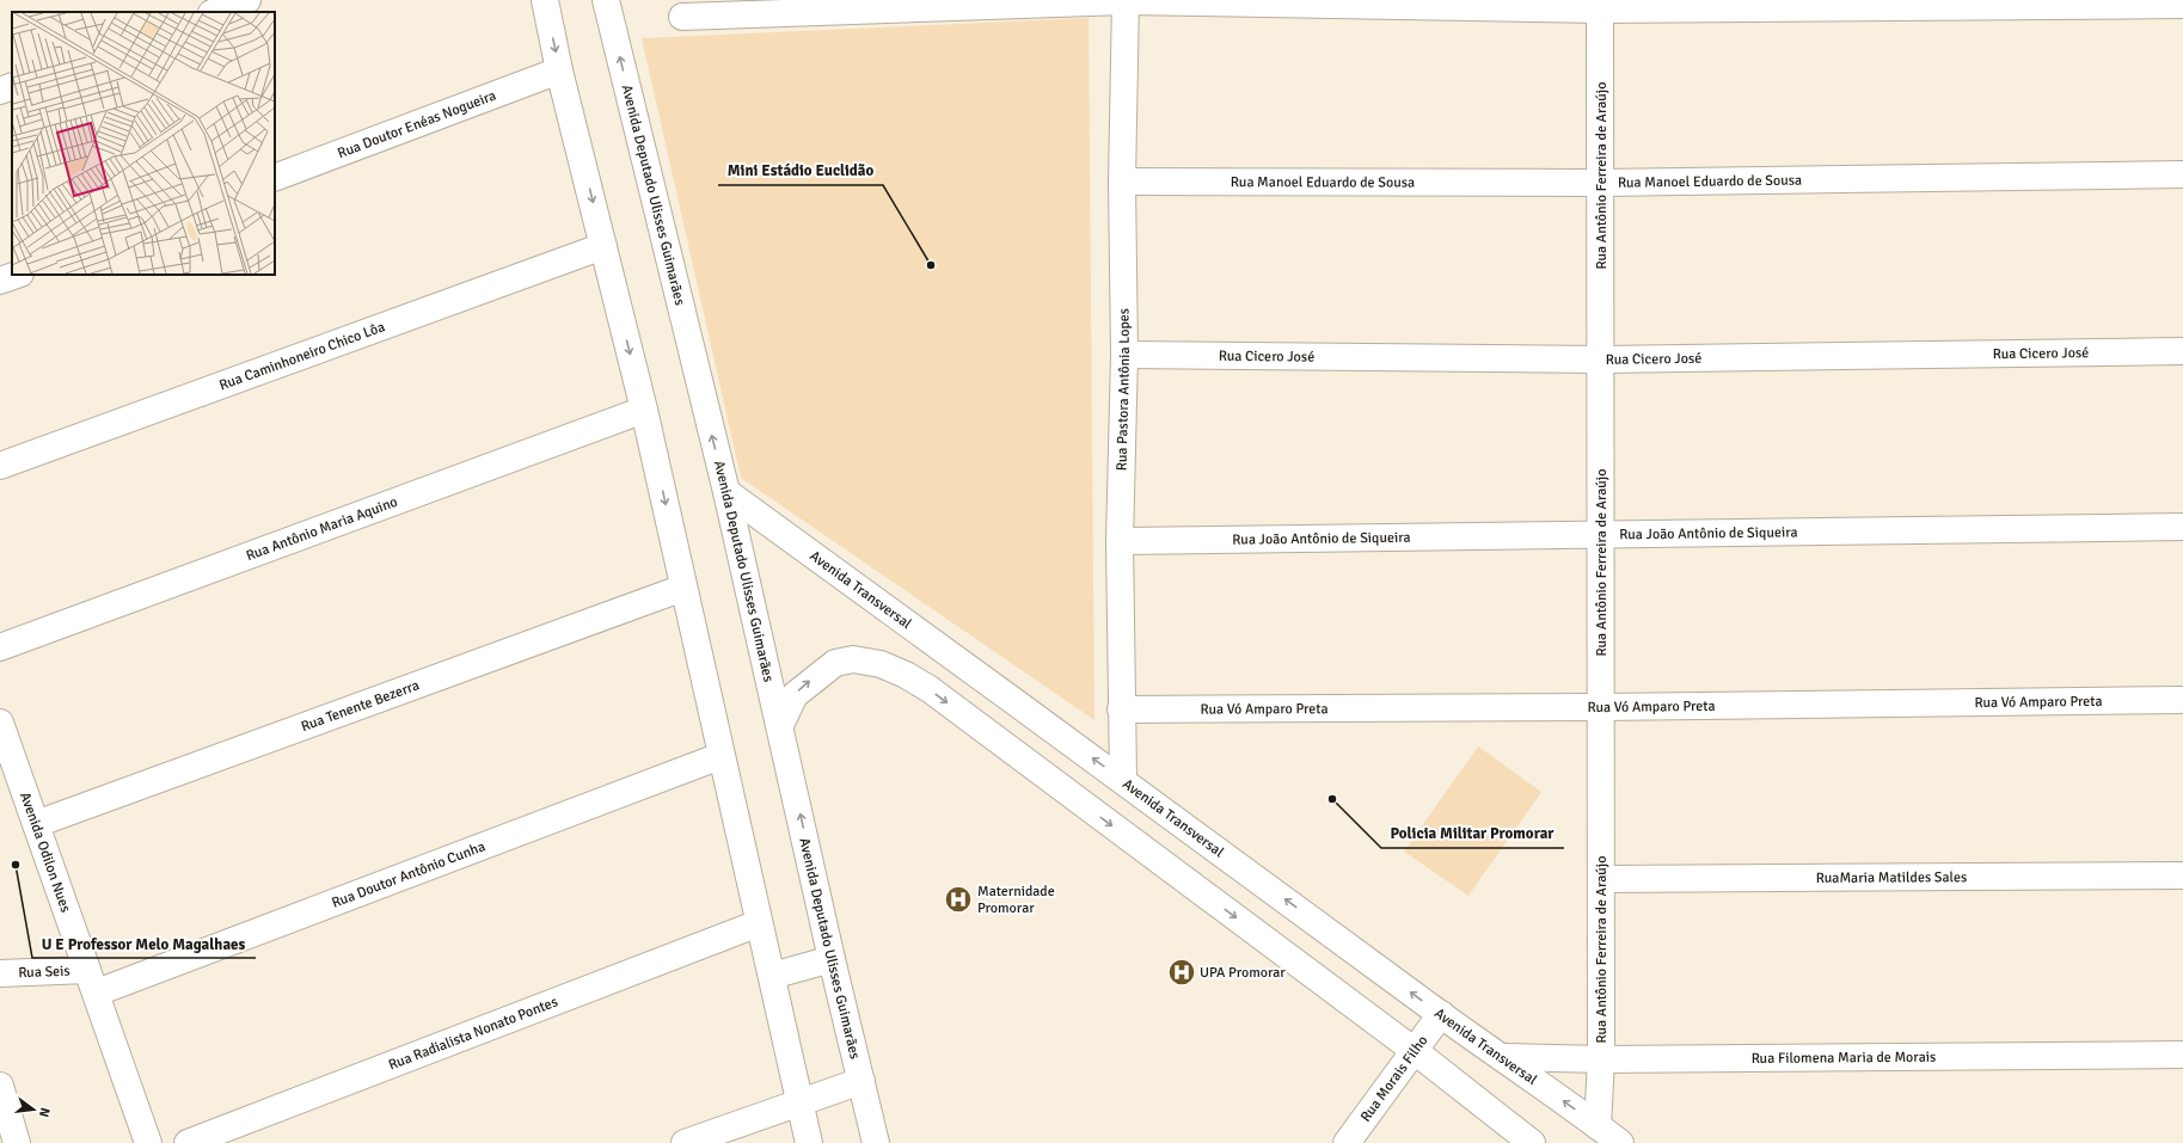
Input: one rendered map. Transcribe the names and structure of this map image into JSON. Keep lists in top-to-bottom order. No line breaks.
{"streets":{"street":["Rua Doutor Enéas Nogueira","Rua Antônio Ferreira de Araújo","Rua Manoel Eduardo de Sousa","Avenida Deputado Ulisses Guimarães","Rua Cicero José","Rua Caminhoneiro Chico Lôa","Rua Pastora Antônia Lopes","Rua Antônio Maria Aquino","Rua João Antônio de Siqueira","Avenida Transversal","Rua Vó Amparo Preta","Rua Tenente Bezerra","Avenida Odilon Nues","Rua Doutor Antônio Cunha","RuaMaria Matildes Sales","Rua Seis","Rua Radialista Nonato Pontes","Rua Filomena Maria de Morais","Rua Morais Filho"]},"crossings":[["Rua Antônio Ferreira de Araújo","Rua Manoel Eduardo de Sousa"],["Rua Antônio Ferreira de Araújo","Rua Cicero José"],["Rua Antônio Ferreira de Araújo","Rua João Antônio de Siqueira"],["Rua Antônio Ferreira de Araújo","Avenida Transversal"],["Rua Antônio Ferreira de Araújo","Rua Vó Amparo Preta"],["Rua Antônio Ferreira de Araújo","RuaMaria Matildes Sales"],["Rua Antônio Ferreira de Araújo","Rua Filomena Maria de Morais"],["Rua Manoel Eduardo de Sousa","Rua Pastora Antônia Lopes"],["Avenida Deputado Ulisses Guimarães","Avenida Transversal"],["Rua Cicero José","Rua Pastora Antônia Lopes"],["Rua Pastora Antônia Lopes","Rua João Antônio de Siqueira"],["Rua Pastora Antônia Lopes","Avenida Transversal"],["Rua Pastora Antônia Lopes","Rua Vó Amparo Preta"],["Avenida Transversal","Rua Filomena Maria de Morais"],["Avenida Transversal","Rua Morais Filho"],["Rua Tenente Bezerra","Avenida Odilon Nues"],["Avenida Odilon Nues","Rua Doutor Antônio Cunha"],["Avenida Odilon Nues","Rua Seis"],["Rua Doutor Antônio Cunha","Rua Seis"]],"one_way":["Avenida Transversal"],"places":{"other":["Mini Estádio Euclidão","Policia Militar Promorar","U E Professor Melo Magalhaes"],"hospital":["Maternidade Promorar","UPA Promorar"]},"north":"right"}
